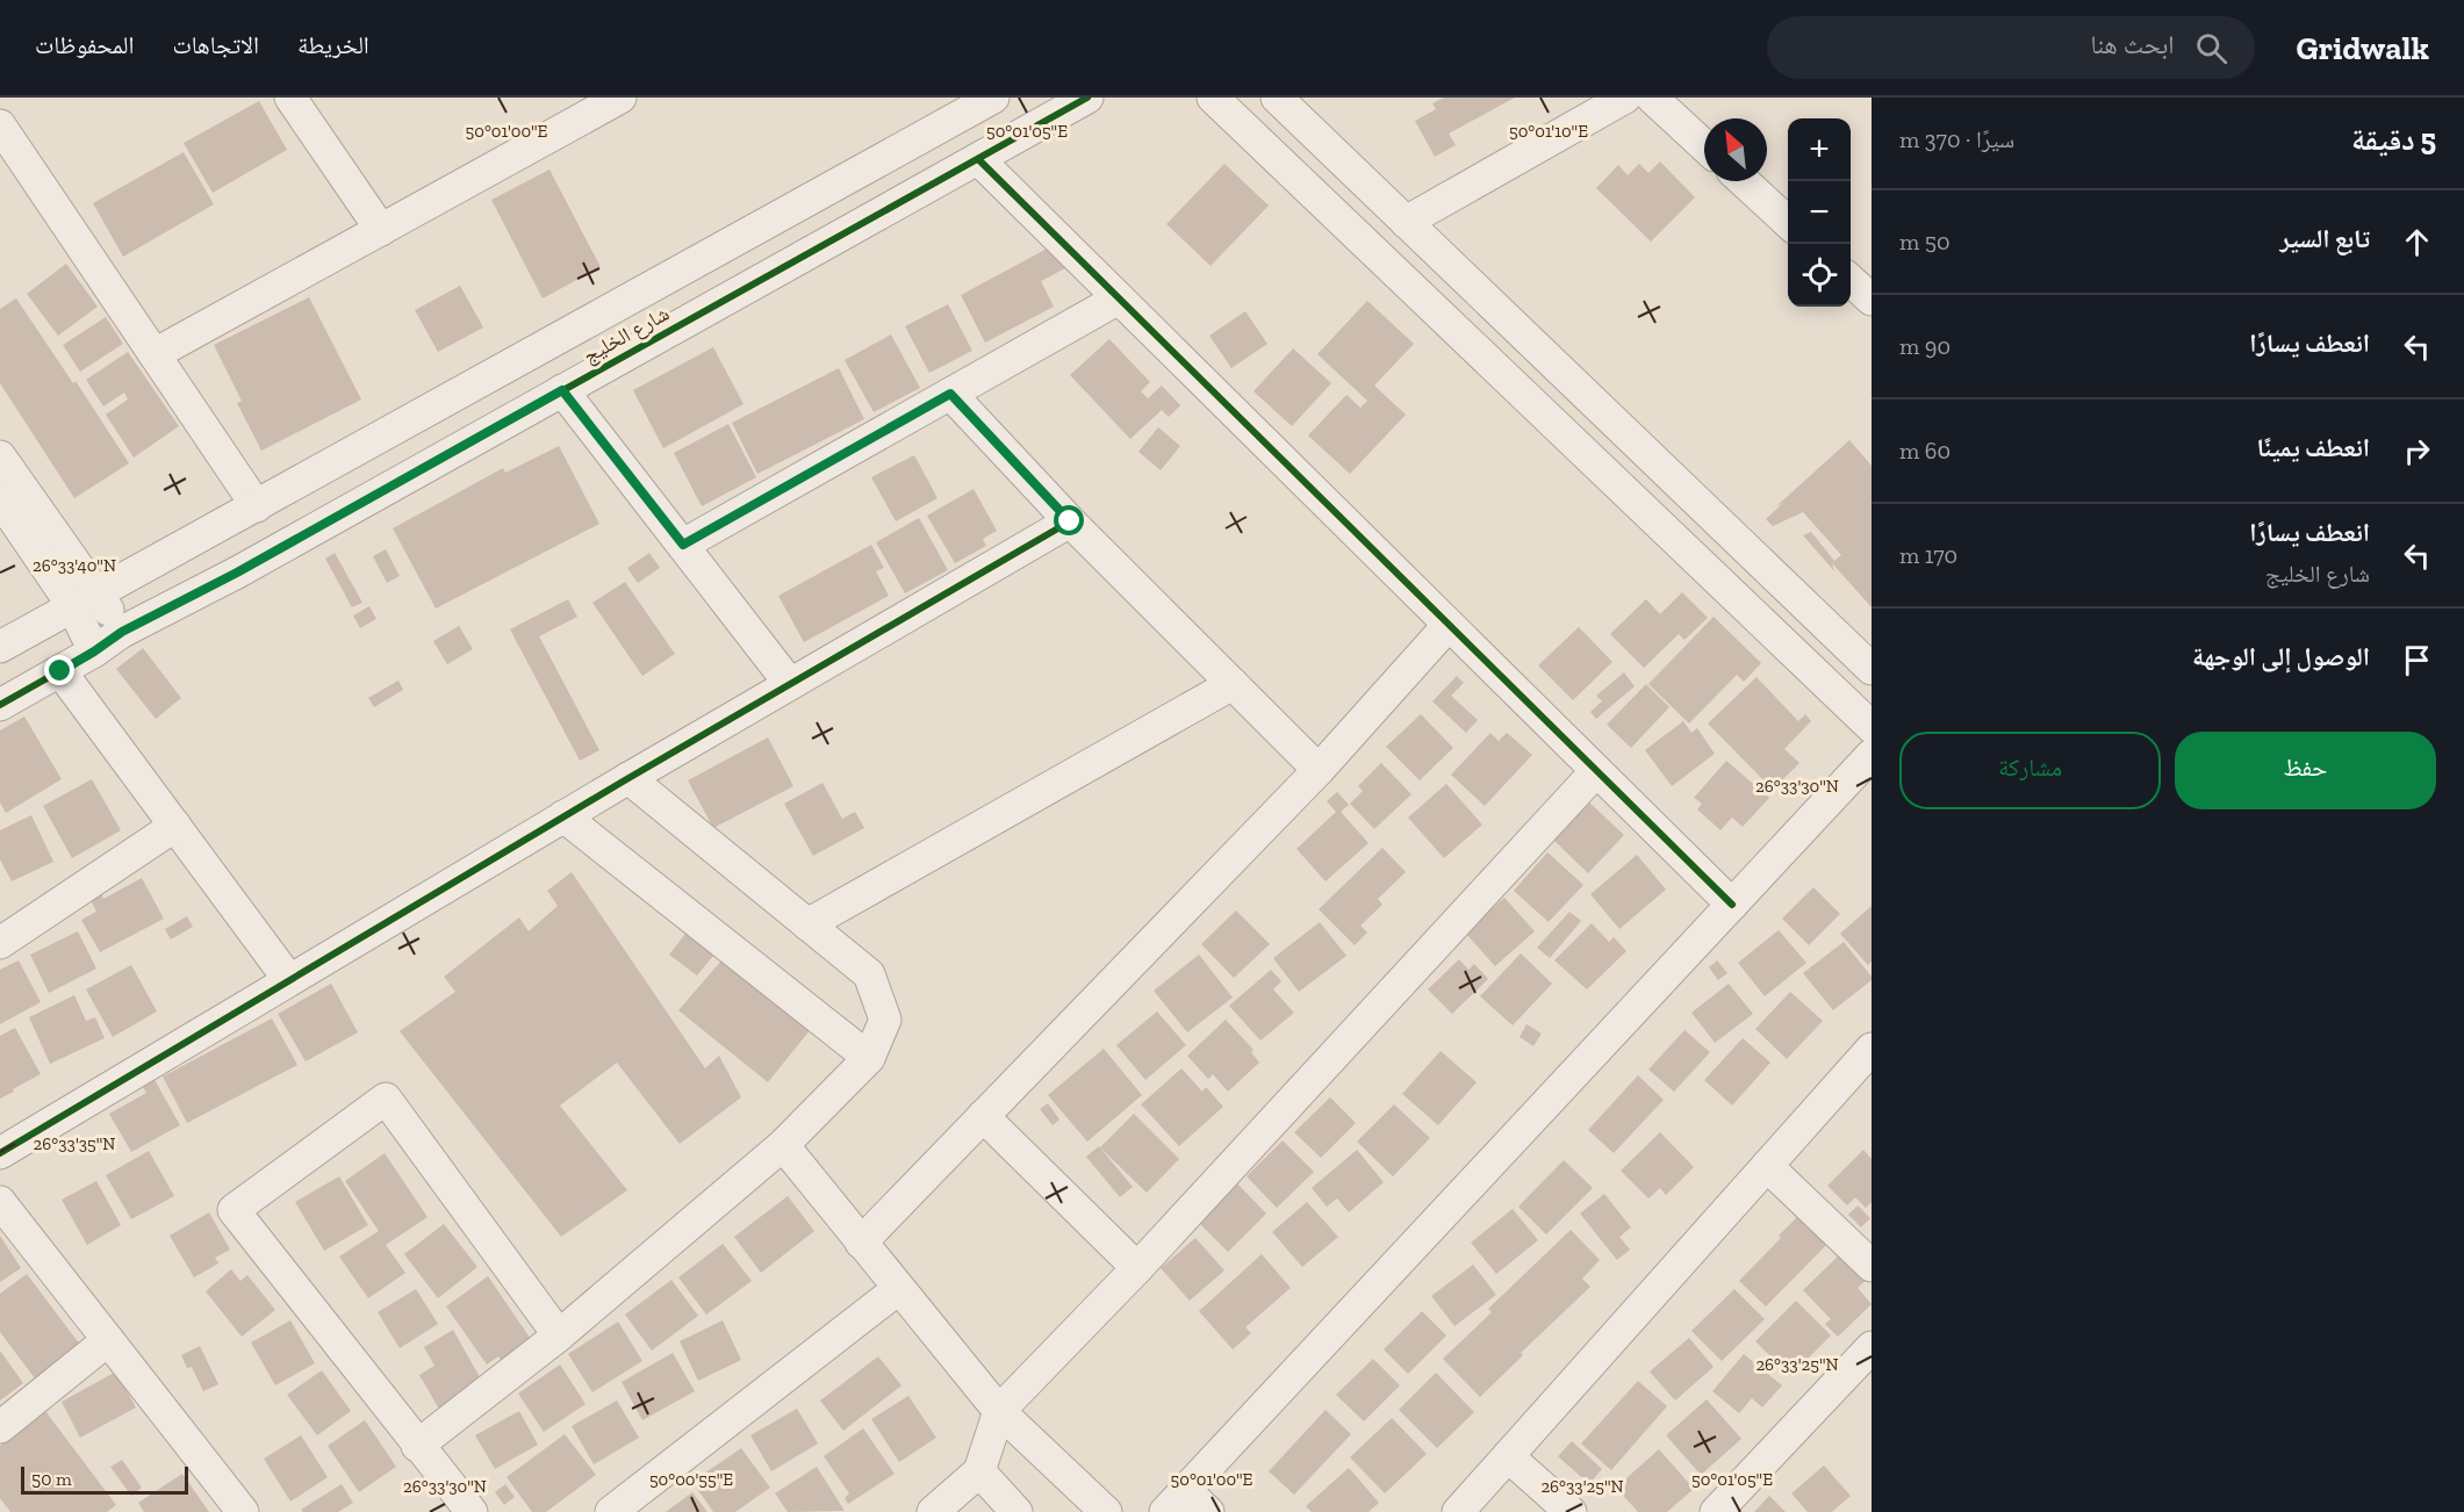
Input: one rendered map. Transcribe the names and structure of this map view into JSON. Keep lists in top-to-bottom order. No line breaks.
{"streets":{"street":["شارع الخليج"]},"scale_bar":"50 m","north":"top left","page":{"header":"Gridwalk","search":"ابحث هنا","nav":["الخريطة","الاتجاهات","المحفوظات"],"heading":["5 دقيقة","سيرًا · 370 m"],"map_buttons":["+","−"],"list":[["تابع السير","50 m"],["انعطف يسارًا","90 m"],["انعطف يمينًا","60 m"],["انعطف يسارًا","شارع الخليج","170 m"],"الوصول إلى الوجهة"],"buttons":["حفظ","مشاركة"],"scale":"50 m"},"coordinates":["50°01'00\"E","50°01'05\"E","50°01'10\"E","26°33'40\"N","26°33'30\"N","26°33'35\"N","26°33'25\"N","50°00'55\"E"]}
